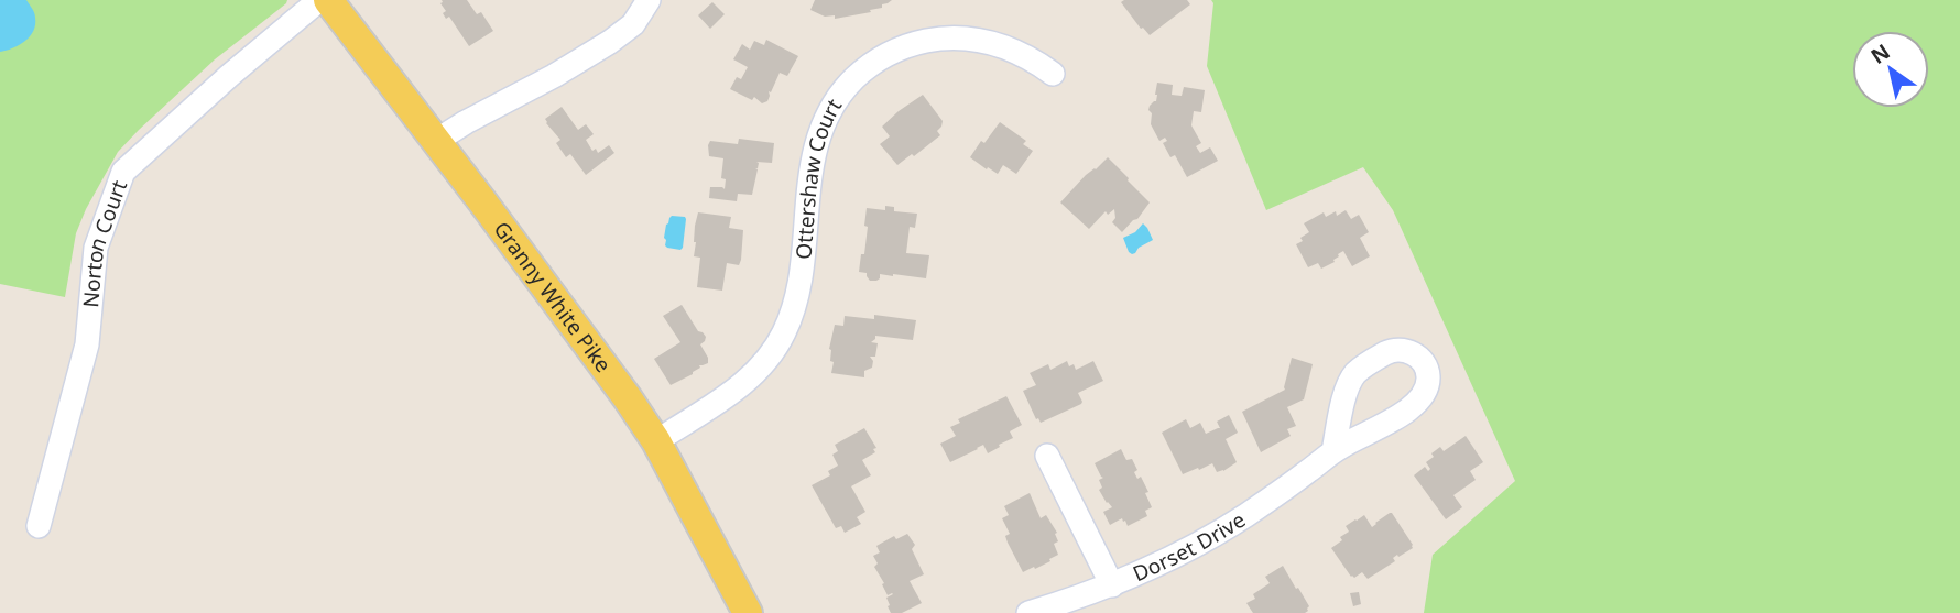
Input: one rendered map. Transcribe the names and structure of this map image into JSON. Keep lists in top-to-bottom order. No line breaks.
{"streets":{"main road":["Granny White Pike"],"street":["Ottershaw Court","Norton Court","Dorset Drive"]},"crossings":[["Ottershaw Court","Granny White Pike"]],"north":"top left"}
